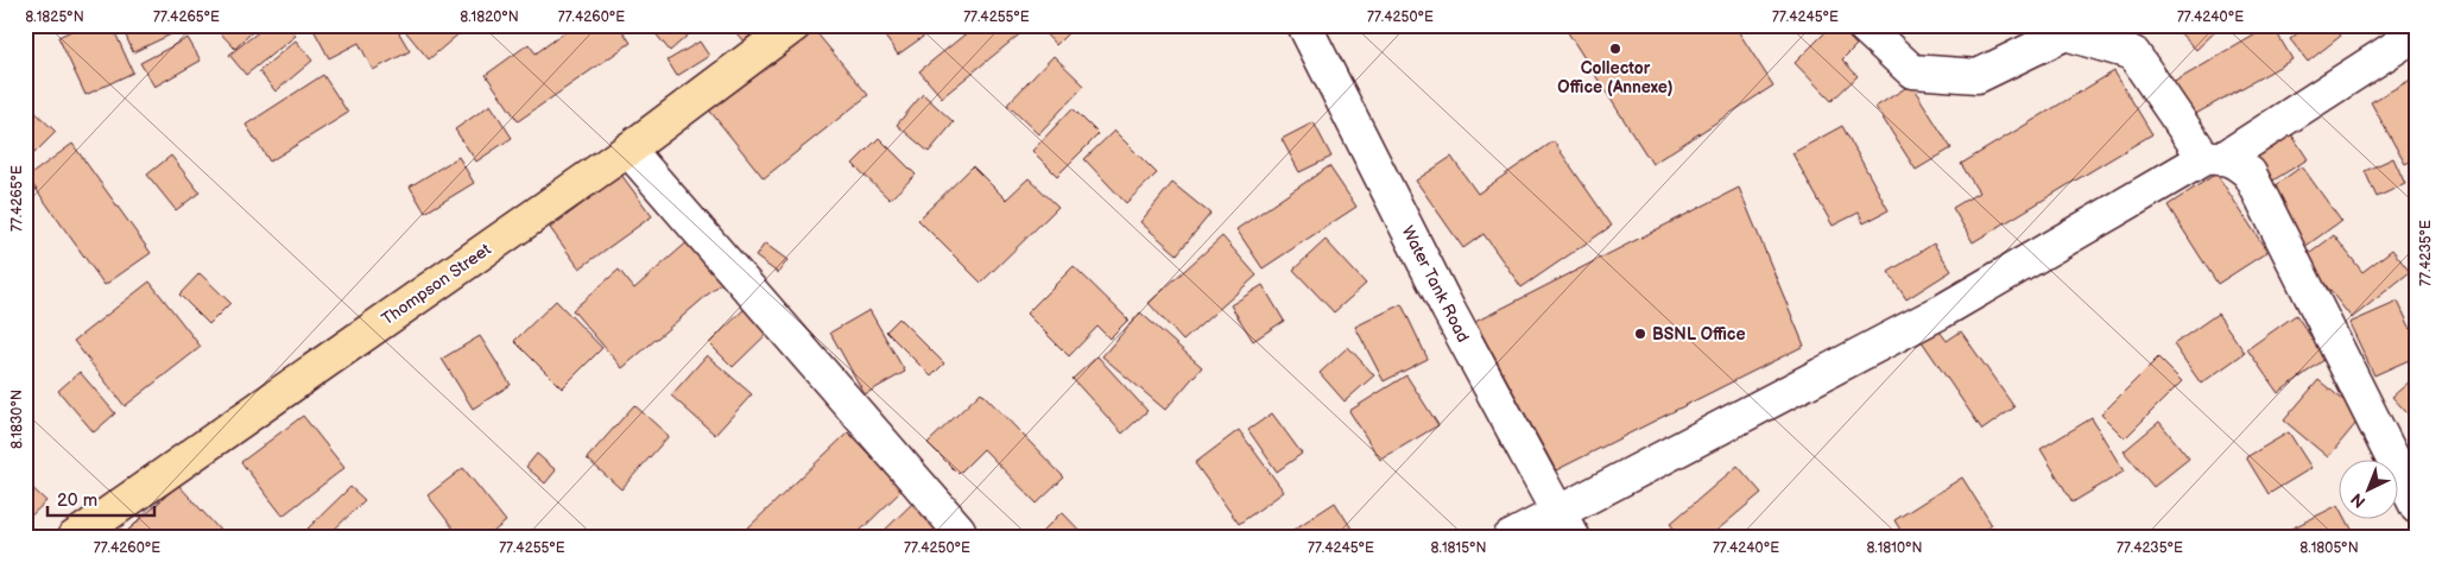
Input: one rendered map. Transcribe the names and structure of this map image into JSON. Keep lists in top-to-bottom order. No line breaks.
{"streets":{"main road":["Thompson Street"],"street":["Water Tank Road"]},"places":["Collector Office (Annexe)","BSNL Office"],"scale_bar":"20 m","north":"bottom left","coordinates":["8.1825°N","77.4265°E","8.1820°N","77.4260°E","77.4255°E","77.4250°E","77.4245°E","77.4240°E","77.4235°E","8.1830°N","8.1815°N","8.1810°N","8.1805°N"]}
